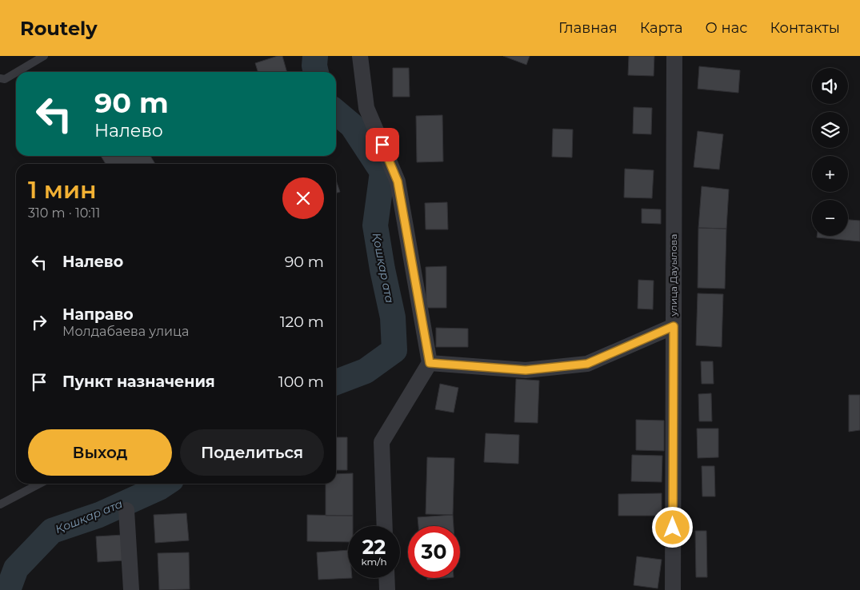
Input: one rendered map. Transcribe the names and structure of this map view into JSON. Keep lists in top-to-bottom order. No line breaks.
{"streets":{"street":["улица Дауылова"]},"water":["Қошқар ата"],"page":{"header":"Routely","nav":["Главная","Карта","О нас","Контакты"],"map_buttons":["+","−"],"turn":["90 m","Налево"],"heading":["1 мин","310 m · 10:11"],"list":[{"name":"Налево","value":"90 m"},{"name":"Направо","note":"Молдабаева улица","value":"120 m"},{"name":"Пункт назначения","value":"100 m"}],"buttons":["Выход","Поделиться"],"speed":"22 km/h","limit":"30"}}
